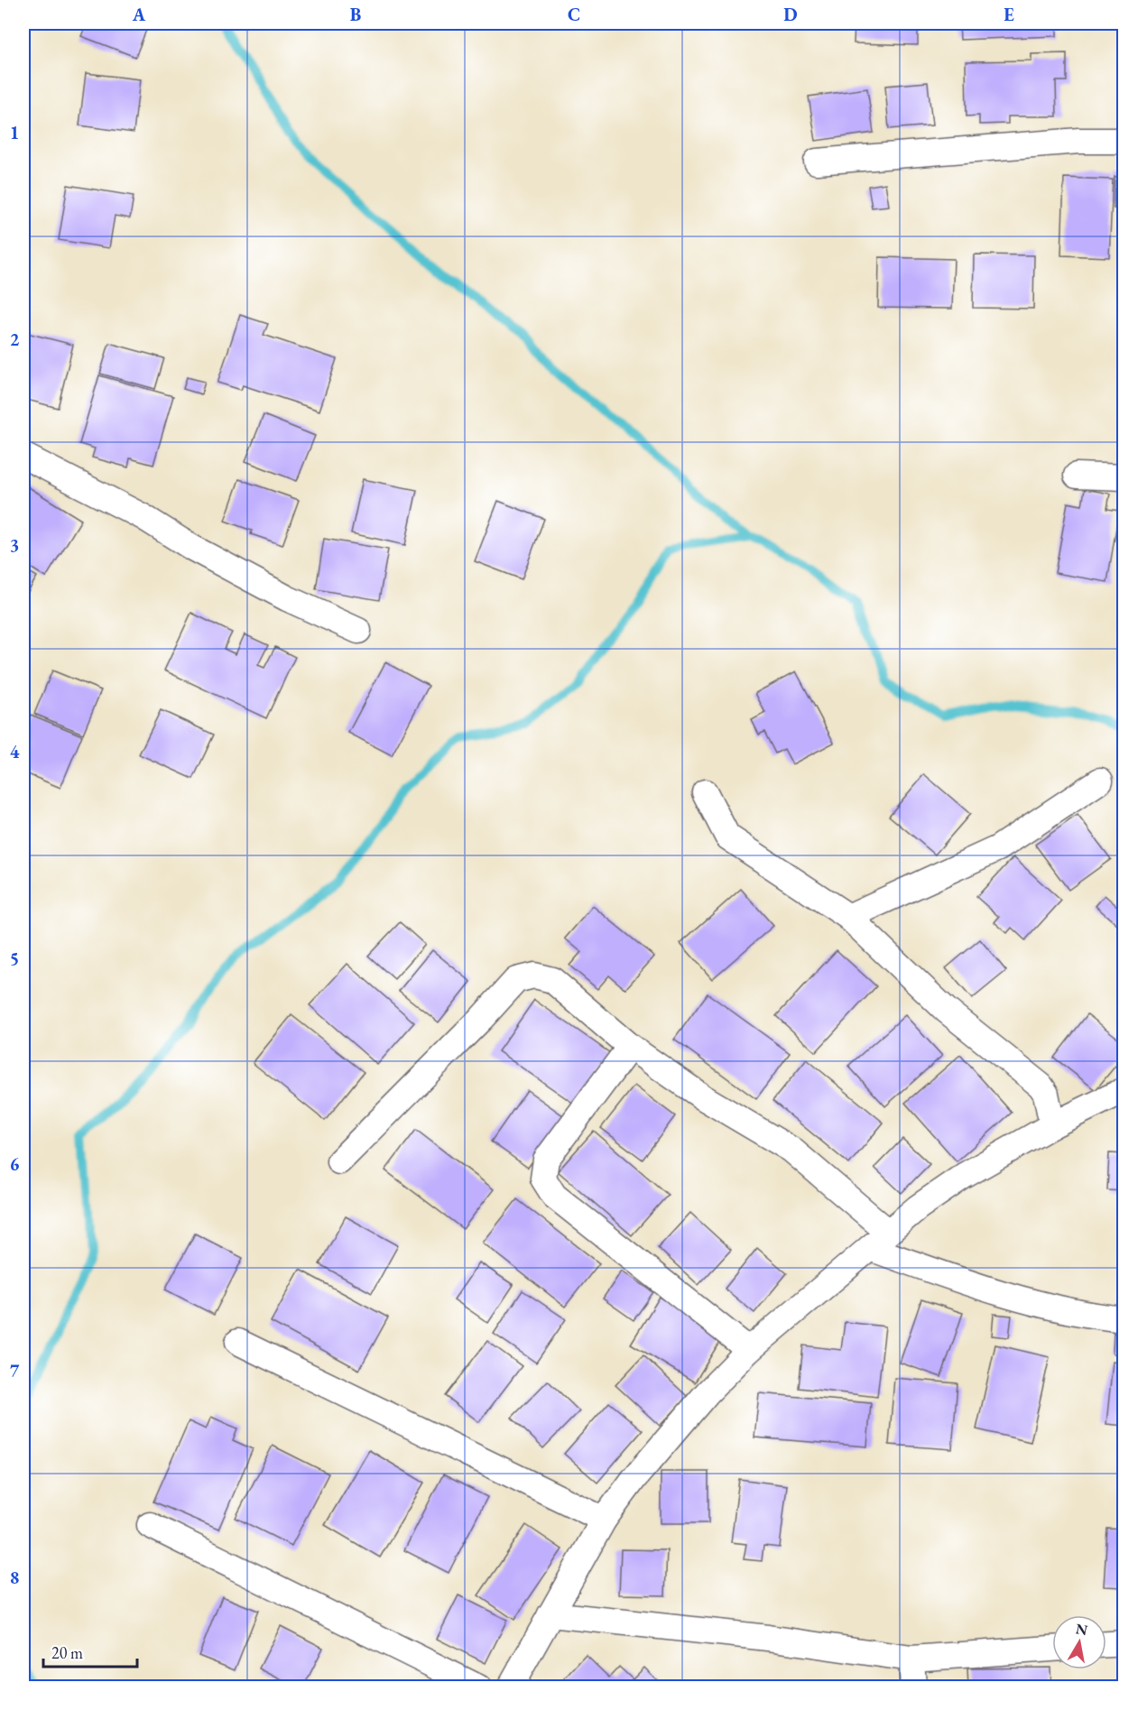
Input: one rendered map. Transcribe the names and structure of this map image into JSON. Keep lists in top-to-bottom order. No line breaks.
{"scale_bar":"20 m","north":"top","grid":{"columns":["A","B","C","D","E"],"rows":["1","2","3","4","5","6","7","8"]}}
